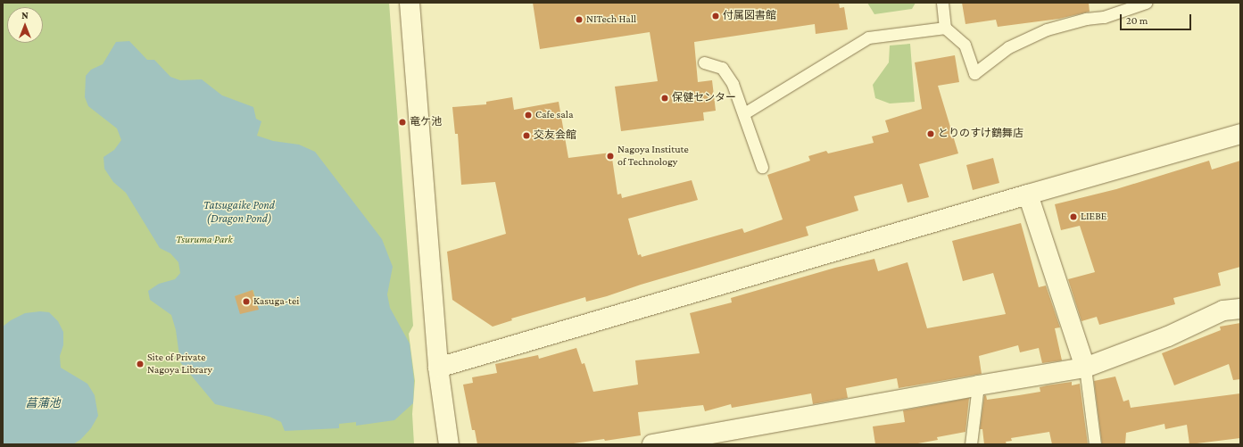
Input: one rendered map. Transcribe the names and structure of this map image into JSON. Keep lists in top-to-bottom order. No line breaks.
{"water":["Tatsugaike Pond (Dragon Pond)","菖蒲池"],"parks":["Tsuruma Park"],"places":["付属図書館","NITech Hall","保健センター","Cafe sala","竜ケ池","とりのすけ鶴舞店","交友会館","Nagoya Institute of Technology","LIEBE","Kasuga-tei","Site of Private Nagoya Library"],"scale_bar":"20 m","north":"top"}
